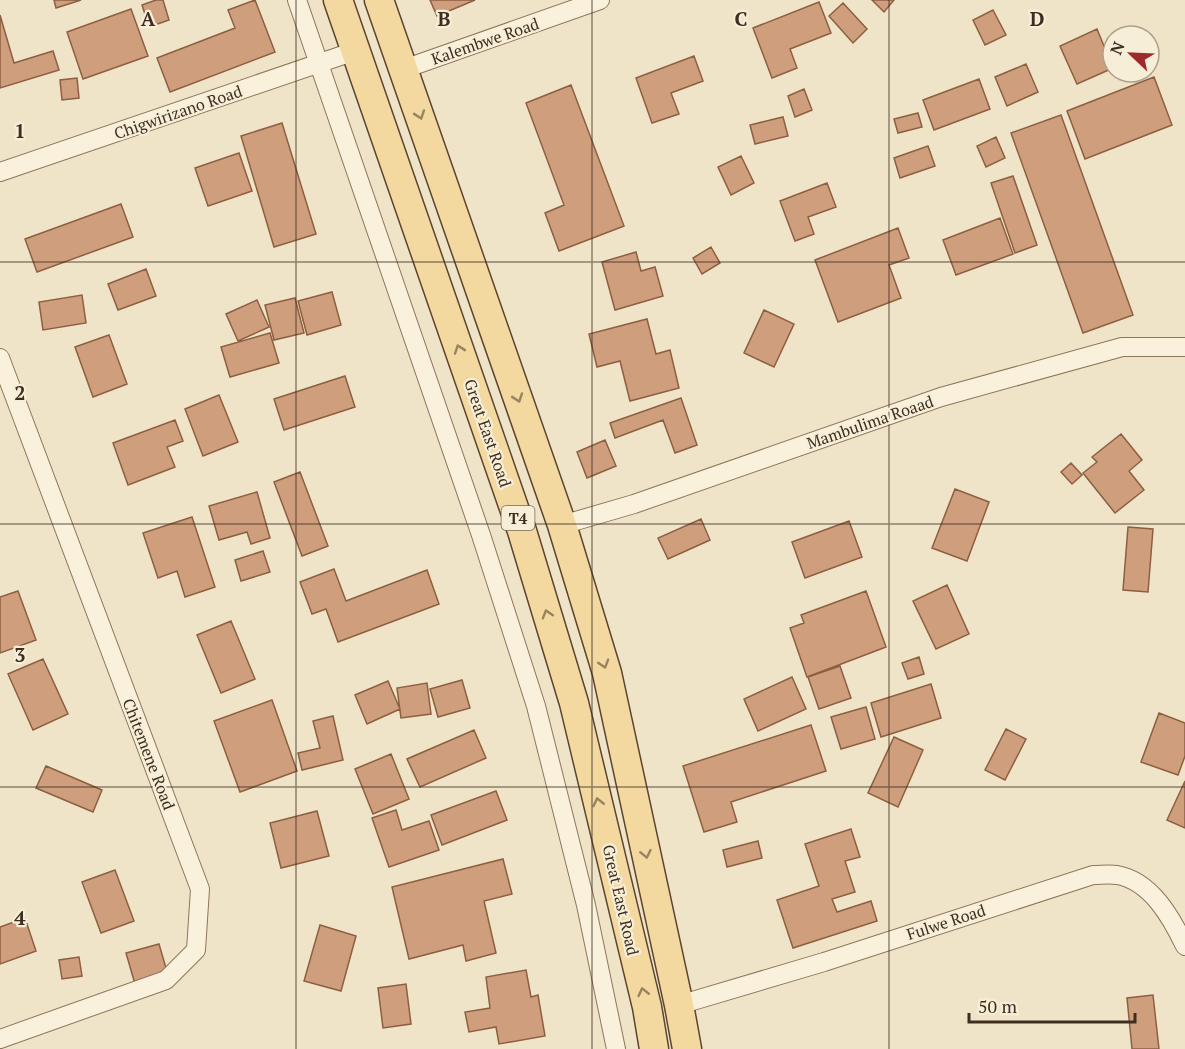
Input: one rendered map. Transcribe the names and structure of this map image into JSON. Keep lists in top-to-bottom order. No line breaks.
{"streets":{"main road":["Great East Road","T4"],"street":["Kalembwe Road","Chigwirizano Road","Mambulima Roaad","Chitemene Road","Fulwe Road"]},"crossings":[["Kalembwe Road","Great East Road"],["Chigwirizano Road","Great East Road"],["Mambulima Roaad","Great East Road"],["Great East Road","Fulwe Road"]],"scale_bar":"50 m","north":"top left","grid":{"columns":["A","B","C","D"],"rows":["1","2","3","4"]}}
